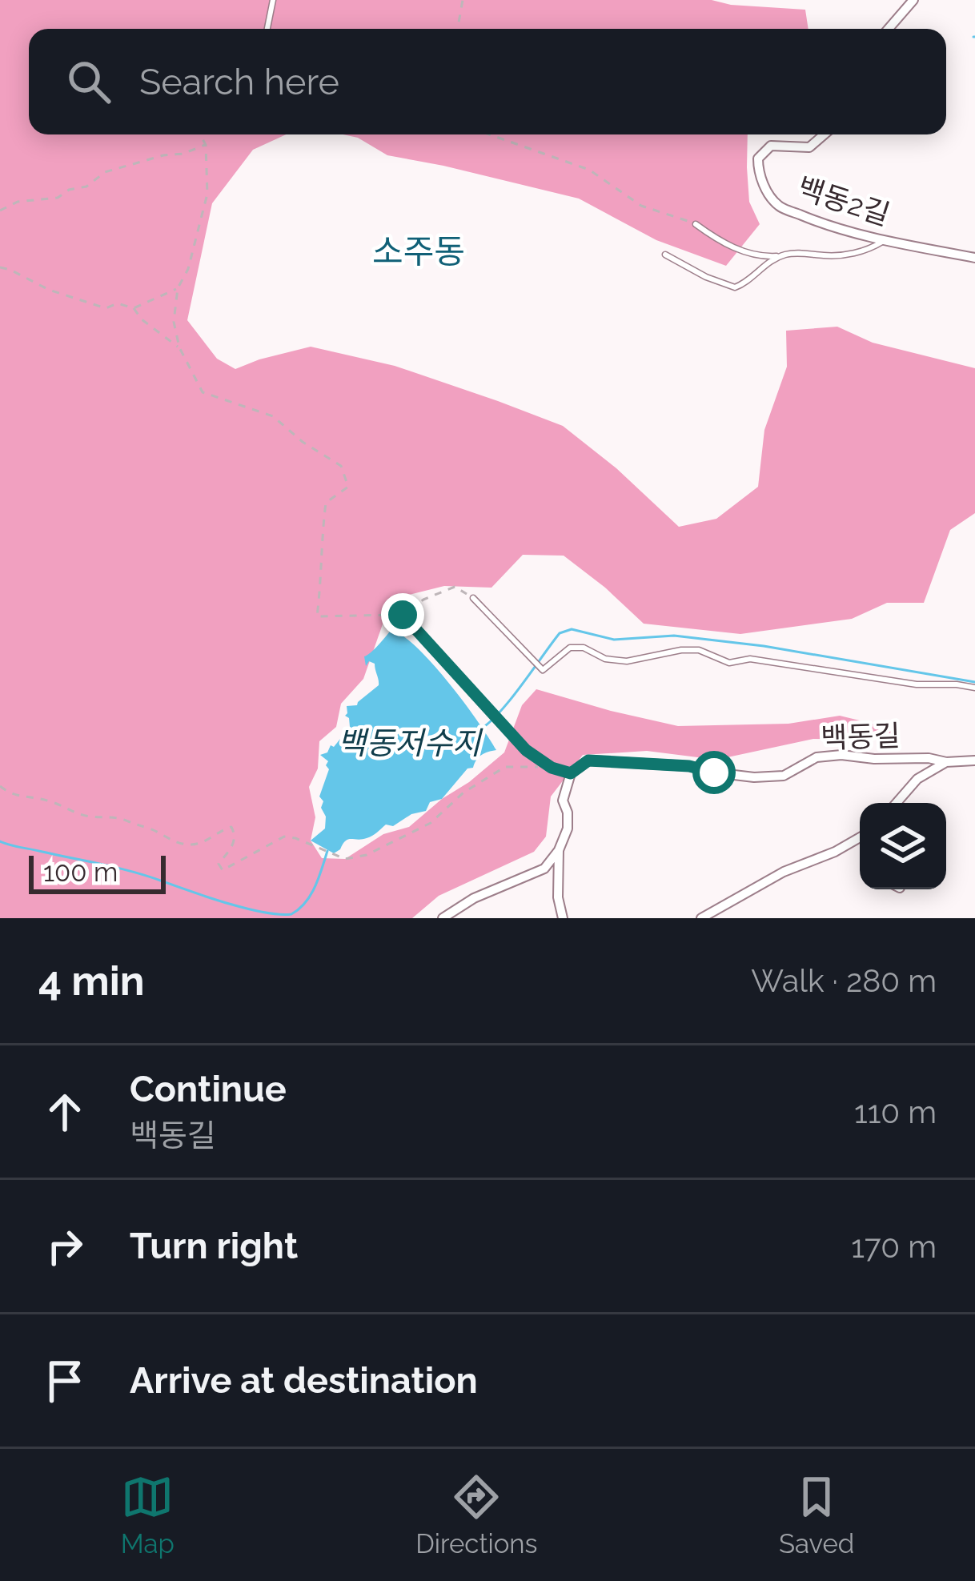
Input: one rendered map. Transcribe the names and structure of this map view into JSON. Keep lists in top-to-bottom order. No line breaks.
{"streets":{"street":["백동2길","백동길"]},"districts":["소주동"],"water":["백동저수지"],"scale_bar":"100 m","page":{"search":"Search here","scale":"100 m","heading":["4 min","Walk · 280 m"],"list":[["Continue","백동길","110 m"],["Turn right","170 m"],"Arrive at destination"],"nav":["Map","Directions","Saved"]}}
